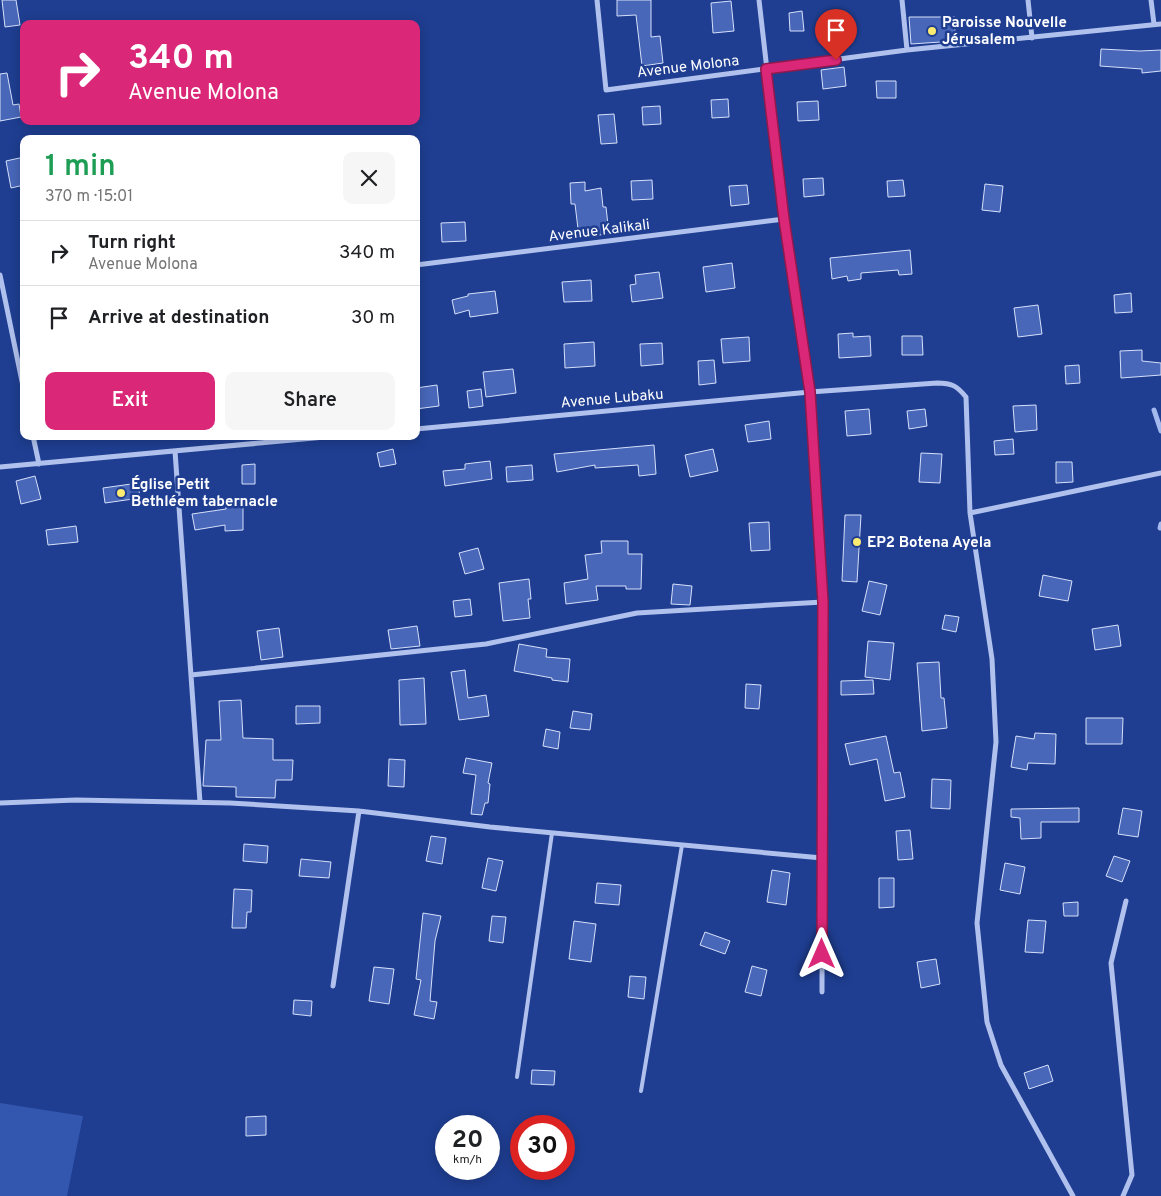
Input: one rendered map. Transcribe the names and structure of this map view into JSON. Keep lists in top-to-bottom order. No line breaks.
{"streets":{"street":["Avenue Molona","Avenue Kalikali","Avenue Lubaku"]},"places":["Paroisse Nouvelle Jérusalem","Église Petit Bethléem tabernacle","EP2 Botena Ayela"],"page":{"turn":["340 m","Avenue Molona"],"heading":["1 min","370 m · 15:01"],"list":[{"name":"Turn right","note":"Avenue Molona","value":"340 m"},{"name":"Arrive at destination","value":"30 m"}],"buttons":["Exit","Share"],"speed":"20 km/h","limit":"30"}}
